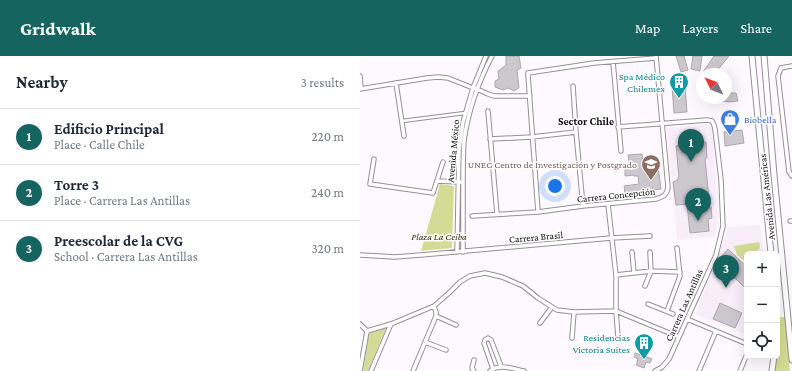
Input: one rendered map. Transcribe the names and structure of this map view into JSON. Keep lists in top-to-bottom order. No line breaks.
{"streets":{"main road":["Avenida Las Américas"],"street":["Avenida México","Carrera Concepción","Carrera Brasil","Carrera Las Antillas"]},"crossings":[["Avenida México","Carrera Brasil"],["Carrera Concepción","Carrera Las Antillas"]],"districts":["Sector Chile"],"parks":["Plaza La Ceiba"],"places":{"building":["Spa Médico Chilemex","Residencias Victoria Suites"],"shop":["Biobella"],"school or university":["UNEG Centro de Investigación y Postgrado"]},"north":"top left","page":{"header":"Gridwalk","nav":["Map","Layers","Share"],"heading":["Nearby","3 results"],"list":[{"mark":"1","name":"Edificio Principal","note":"Place · Calle Chile","value":"220 m"},{"mark":"2","name":"Torre 3","note":"Place · Carrera Las Antillas","value":"240 m"},{"mark":"3","name":"Preescolar de la CVG","note":"School · Carrera Las Antillas","value":"320 m"}],"pins":["1","2","3"],"map_buttons":["+","−"]}}
